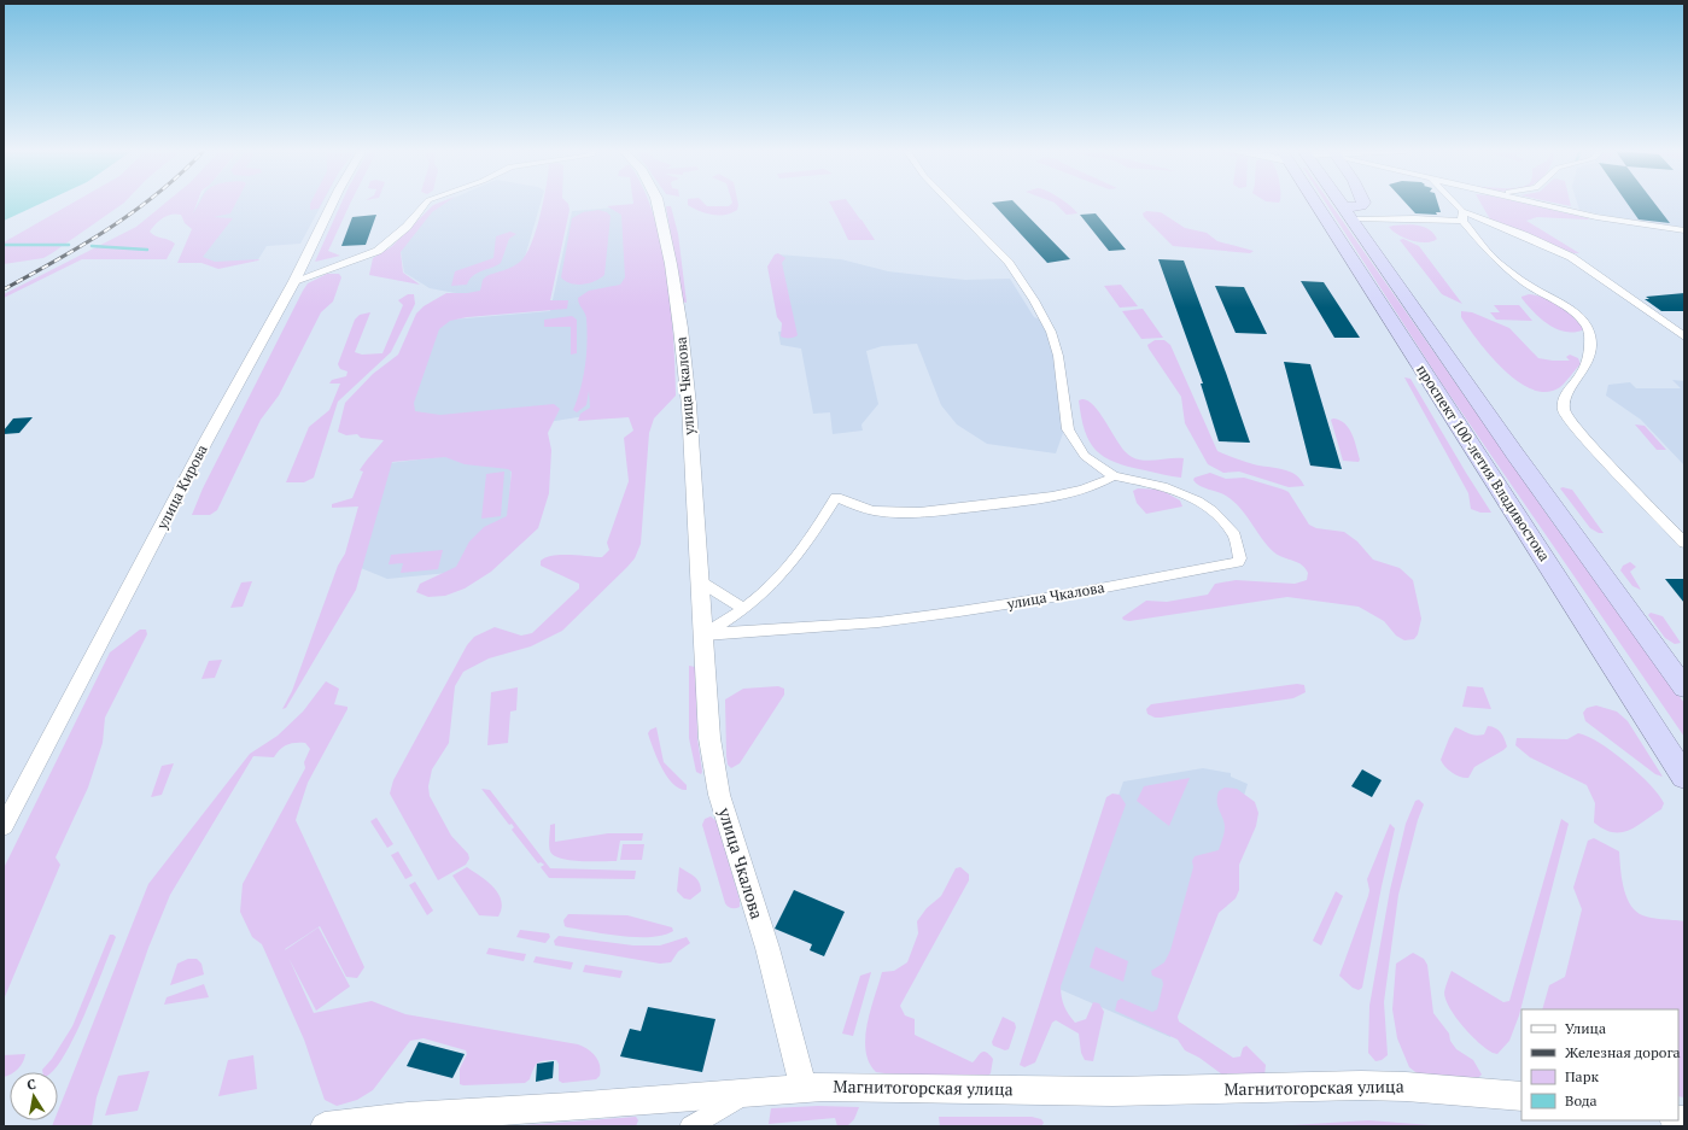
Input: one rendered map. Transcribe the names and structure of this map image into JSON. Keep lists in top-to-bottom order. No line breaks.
{"streets":{"highway":["проспект 100-летия Владивостока"],"main road":["улица Чкалова","Магнитогорская улица"],"street":["улица Кирова"]},"crossings":[["улица Чкалова","Магнитогорская улица"]],"legend":["Улица","Железная дорога","Парк","Вода"],"north":"top"}
